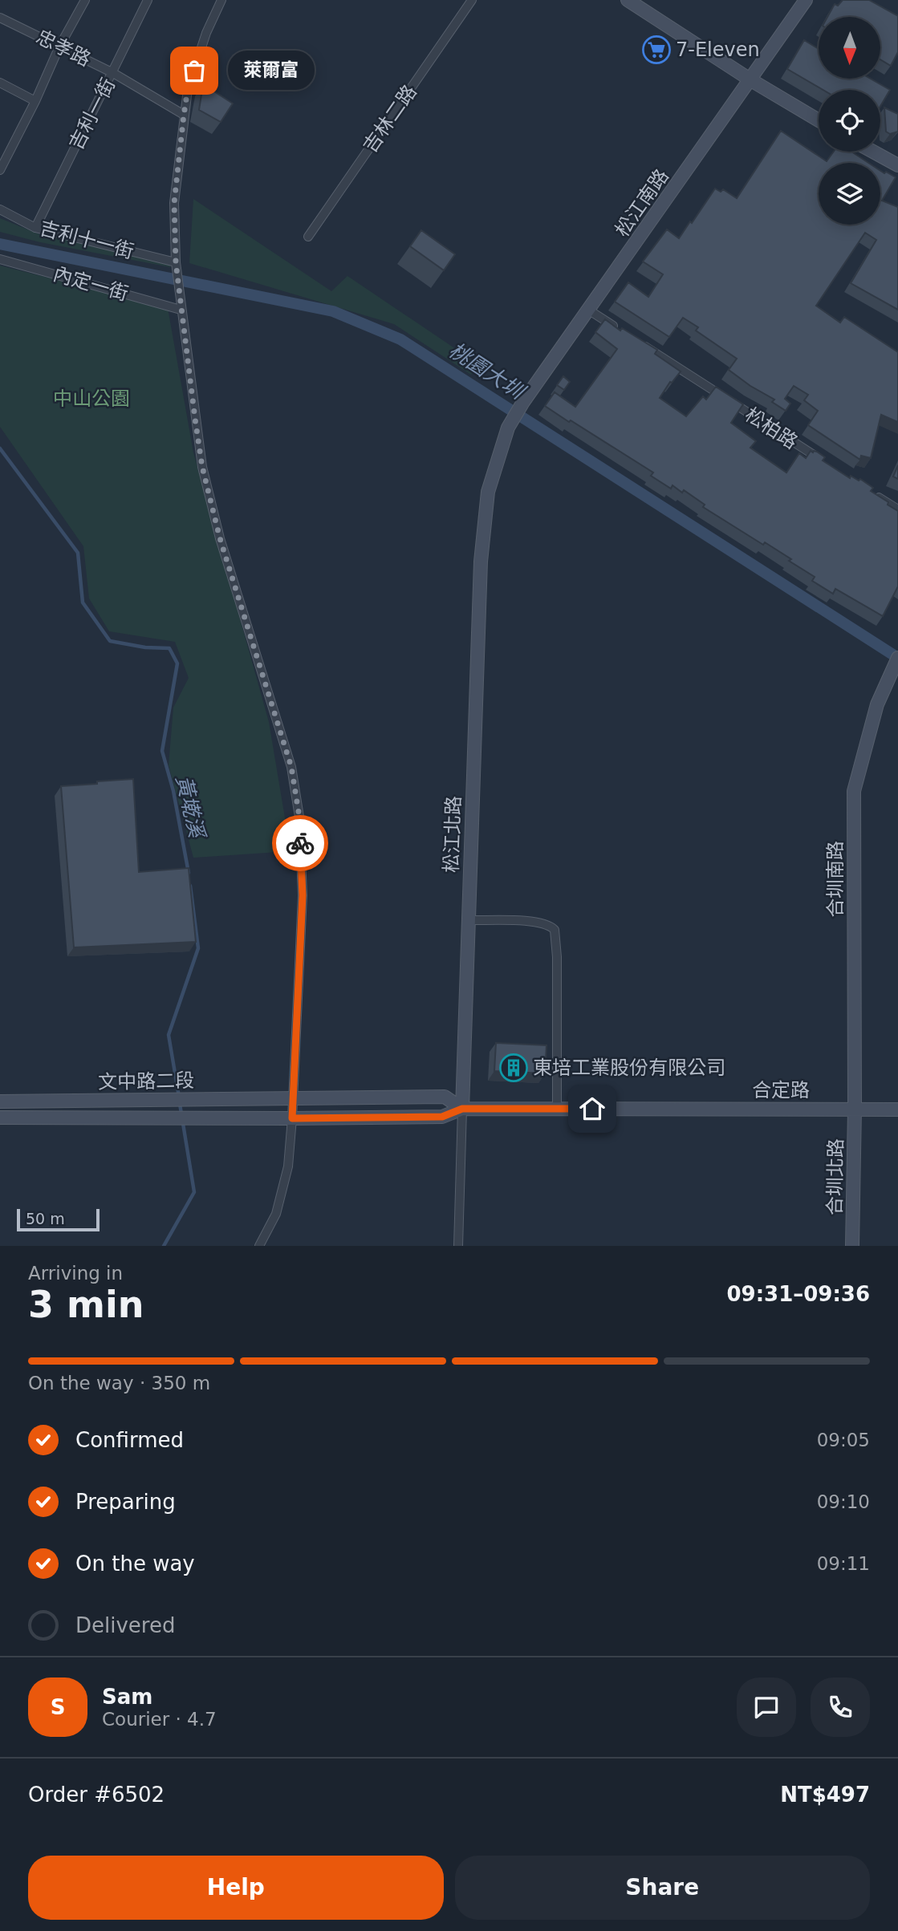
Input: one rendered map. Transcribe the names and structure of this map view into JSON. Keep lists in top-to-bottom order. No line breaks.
{"streets":{"street":["忠孝路","吉利一街","吉林二路","松江南路","吉利十一街","內定一街","松柏路","松江北路","合圳南路","文中路二段","合定路","合圳北路"]},"crossings":[["忠孝路","吉利一街"],["吉利一街","吉利十一街"],["松江南路","松江北路"],["松江北路","合定路"],["合圳南路","合定路"],["合圳南路","合圳北路"],["文中路二段","合定路"],["合定路","合圳北路"]],"water":["桃園大圳","黃墘溪"],"parks":["中山公園"],"places":{"supermarket":["7-Eleven"],"other":["萊爾富"],"building":["東培工業股份有限公司"]},"scale_bar":"50 m","north":"bottom","page":{"bubble":"萊爾富","scale":"50 m","heading":["3 min","Arriving in","09:31–09:36"],"panel":["Sam","Courier · 4.7","Order #6502","NT$497"],"bar":"On the way · 350 m","list":[["Confirmed","09:05"],["Preparing","09:10"],["On the way","09:11"],"Delivered"],"round":"S","buttons":["Help","Share"]}}
